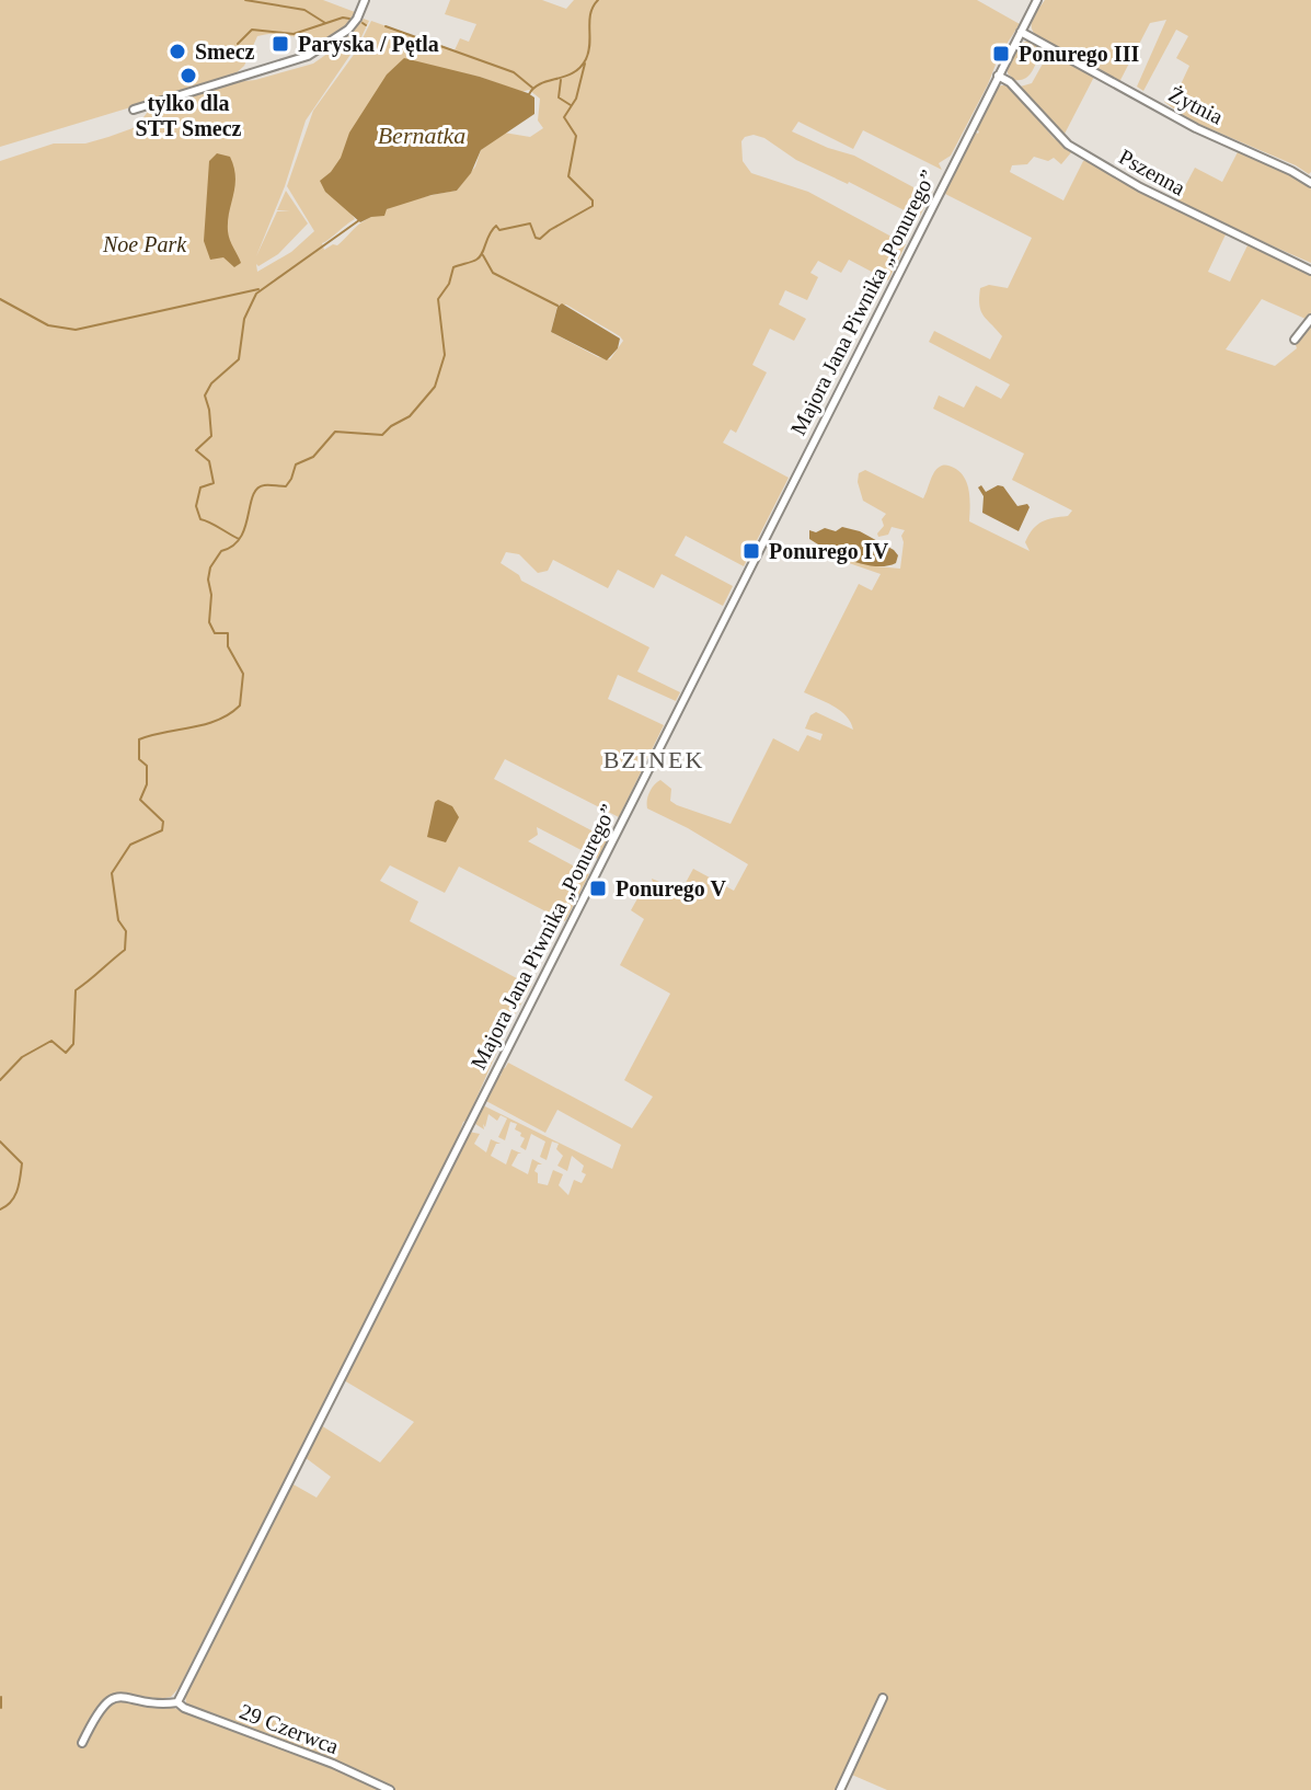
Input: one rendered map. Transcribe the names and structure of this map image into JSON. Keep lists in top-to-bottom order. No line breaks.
{"streets":{"street":["Żytnia","Pszenna","Majora Jana Piwnika „Ponurego”","29 Czerwca"]},"crossings":[["Żytnia","Majora Jana Piwnika „Ponurego”"],["Pszenna","Majora Jana Piwnika „Ponurego”"],["Majora Jana Piwnika „Ponurego”","29 Czerwca"]],"districts":["BZINEK"],"water":["Bernatka"],"parks":["Noe Park"],"places":{"transit":["Paryska / Pętla","Ponurego III","Ponurego IV","Ponurego V"],"other":["Smecz","tylko dla STT Smecz"]}}
